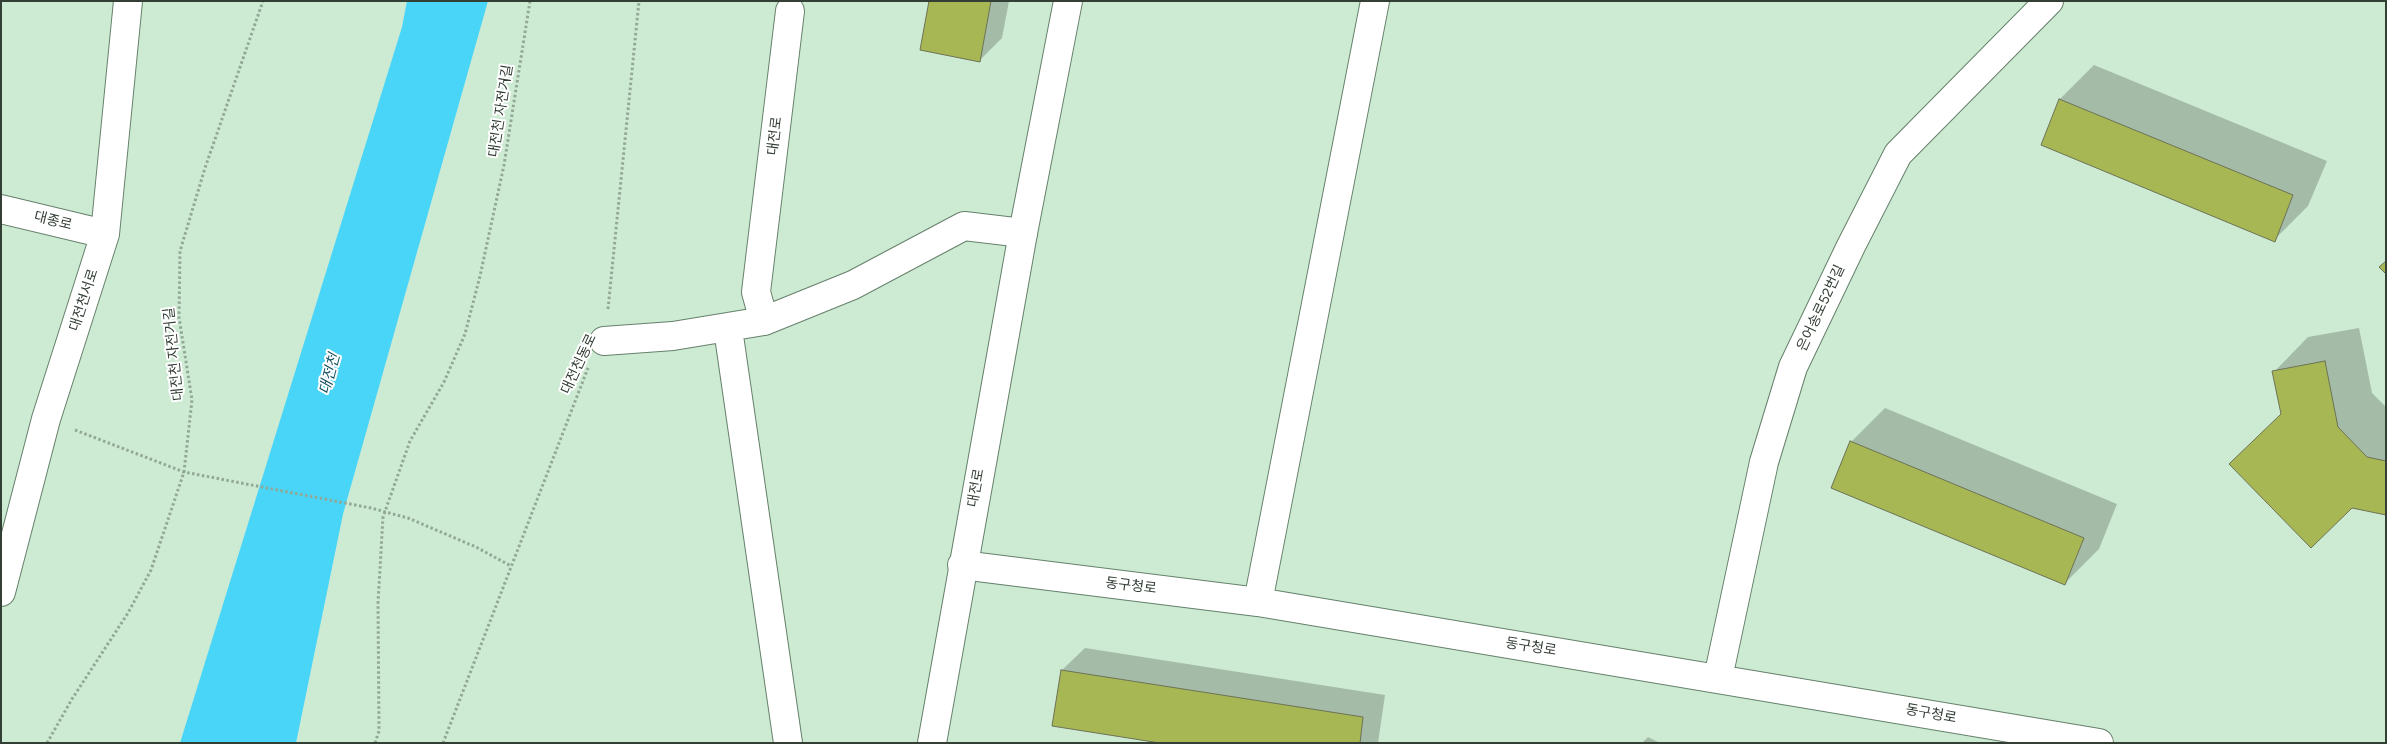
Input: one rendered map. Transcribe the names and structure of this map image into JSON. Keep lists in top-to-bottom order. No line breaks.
{"streets":{"street":["대전로","대종로","대전천서로","은어송로52번길","동구청로"],"path":["대전천 자전거길","대전천동로"]},"crossings":[["대전로","동구청로"],["대종로","대전천서로"],["은어송로52번길","동구청로"]],"water":["대전천"]}
